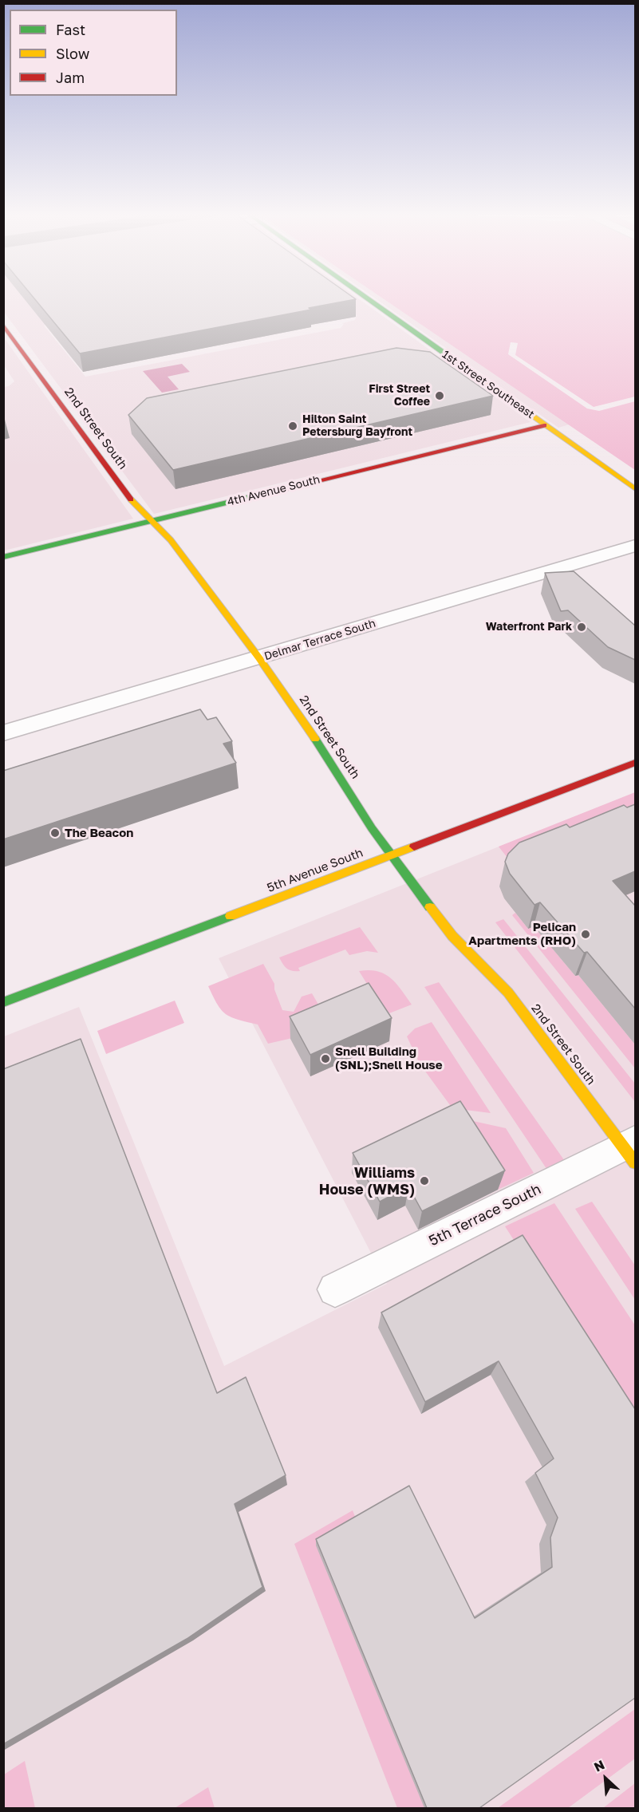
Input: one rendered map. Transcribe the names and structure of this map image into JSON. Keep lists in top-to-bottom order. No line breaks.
{"streets":{"street":["1st Street Southeast","2nd Street South","4th Avenue South","Delmar Terrace South","5th Avenue South","5th Terrace South"]},"crossings":[["1st Street Southeast","4th Avenue South"],["2nd Street South","4th Avenue South"],["2nd Street South","Delmar Terrace South"],["2nd Street South","5th Avenue South"],["2nd Street South","5th Terrace South"]],"places":["First Street Coffee","Hilton Saint Petersburg Bayfront","Waterfront Park","The Beacon","Pelican Apartments (RHO)","Snell Building (SNL);Snell House","Williams House (WMS)"],"legend":["Fast","Slow","Jam"],"north":"top left"}
